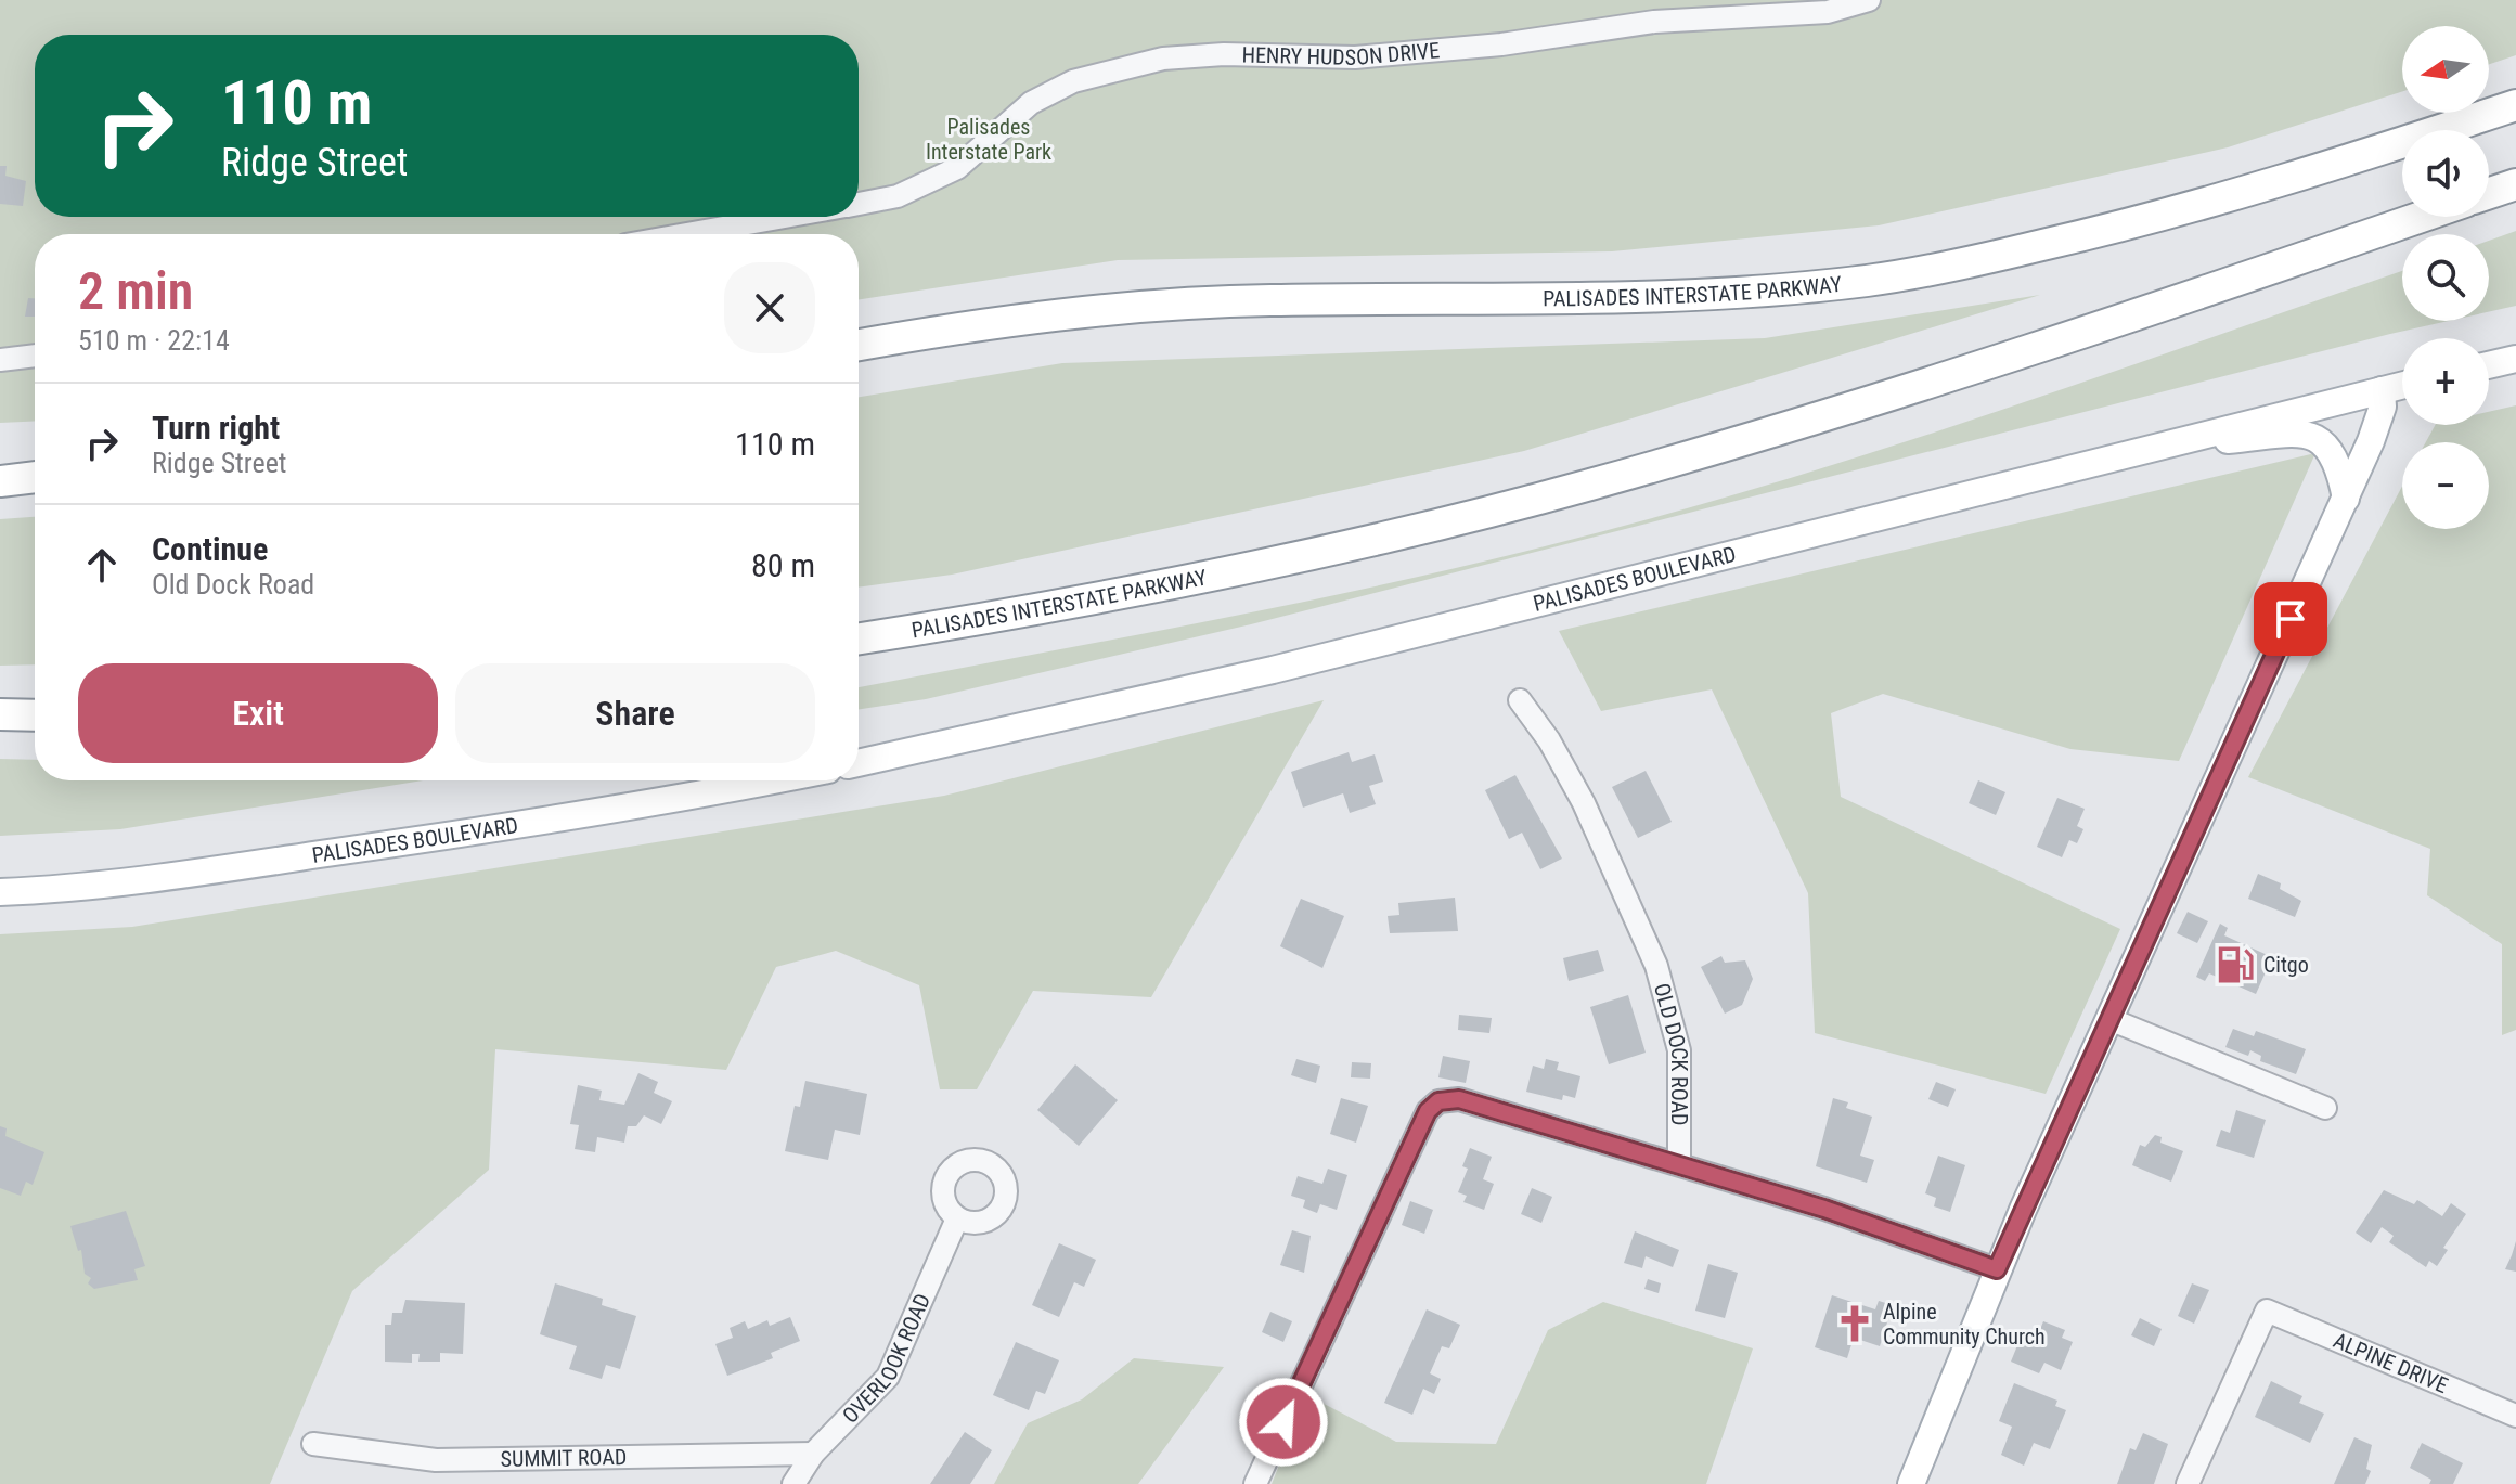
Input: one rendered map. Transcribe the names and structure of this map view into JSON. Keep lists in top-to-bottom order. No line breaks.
{"streets":{"highway":["PALISADES INTERSTATE PARKWAY"],"main road":["PALISADES BOULEVARD"],"street":["HENRY HUDSON DRIVE","OLD DOCK ROAD","OVERLOOK ROAD","ALPINE DRIVE","SUMMIT ROAD"]},"crossings":[["OVERLOOK ROAD","SUMMIT ROAD"]],"parks":["Palisades Interstate Park"],"places":{"fuel station":["Citgo"],"church":["Alpine Community Church"]},"north":"left","page":{"map_buttons":["+","−"],"turn":["110 m","Ridge Street"],"heading":["2 min","510 m · 22:14"],"list":[{"name":"Turn right","note":"Ridge Street","value":"110 m"},{"name":"Continue","note":"Old Dock Road","value":"80 m"}],"buttons":["Exit","Share"]}}
